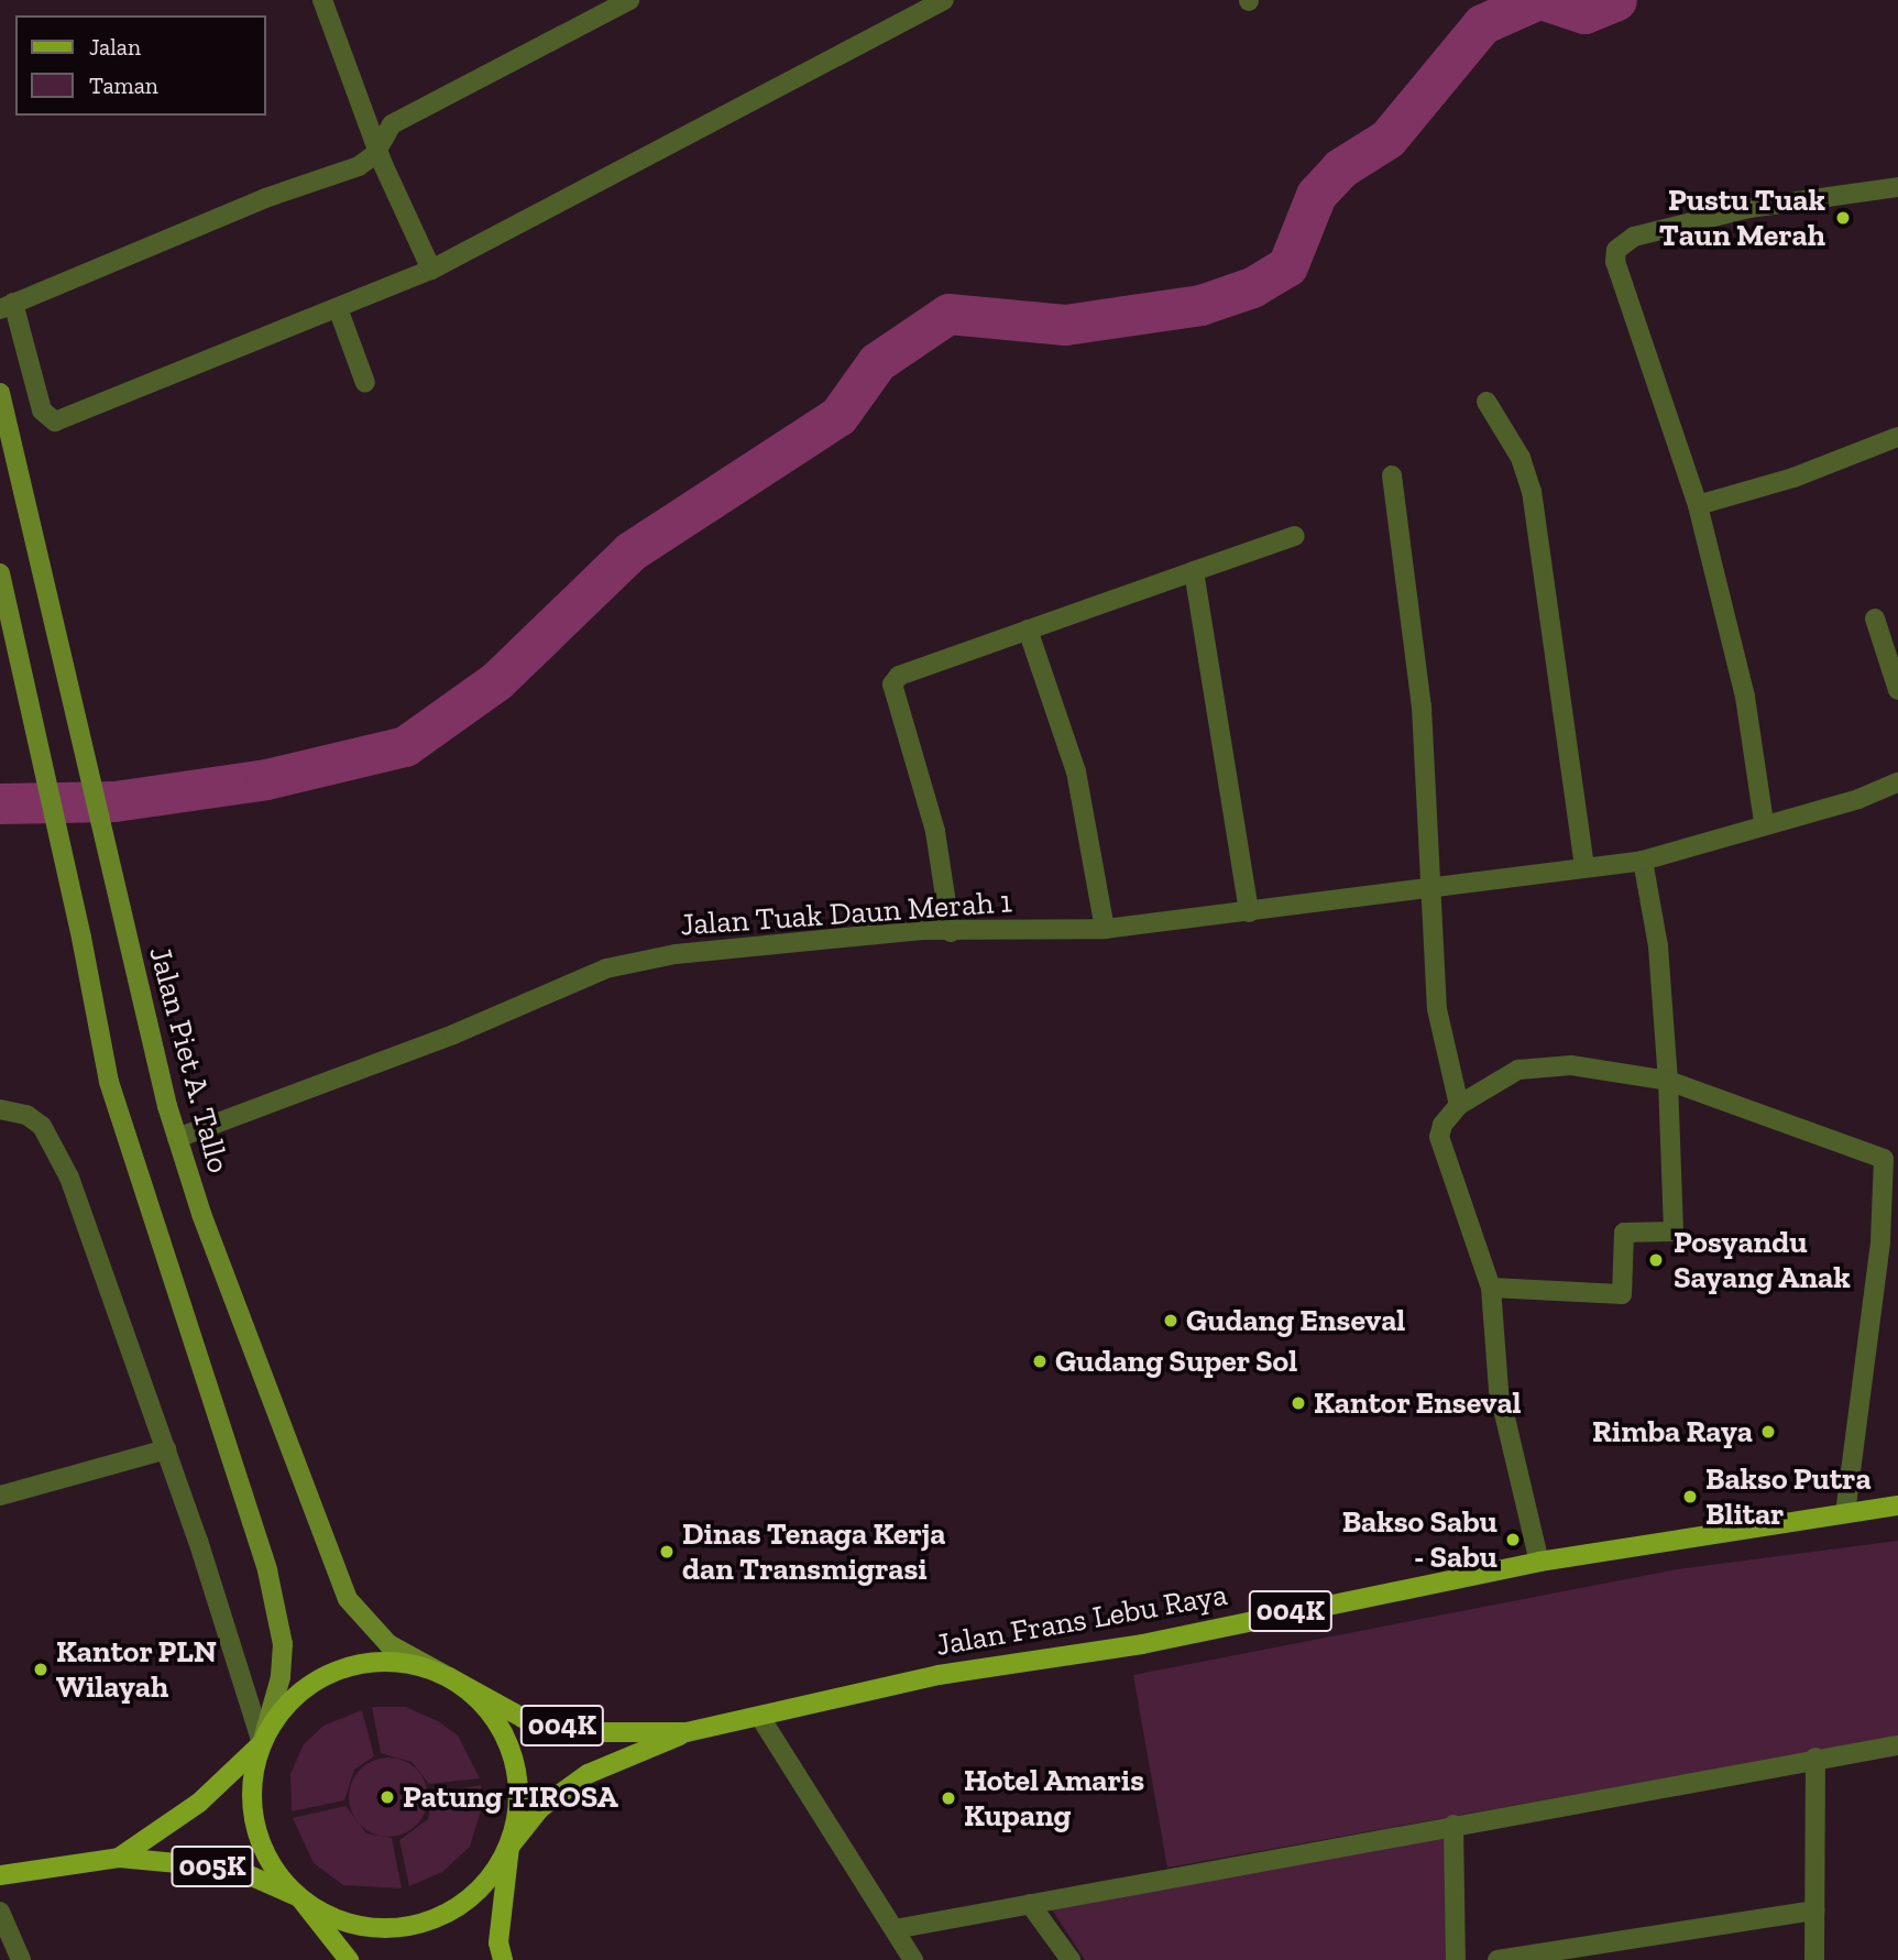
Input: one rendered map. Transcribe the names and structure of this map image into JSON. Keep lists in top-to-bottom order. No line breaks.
{"streets":{"main road":["Jalan Piet A. Tallo","004K","Jalan Frans Lebu Raya","005K"],"street":["Jalan Tuak Daun Merah 1"]},"crossings":[["Jalan Tuak Daun Merah 1","Jalan Piet A. Tallo"],["Jalan Piet A. Tallo","Jalan Frans Lebu Raya"],["Jalan Piet A. Tallo","005K"],["Jalan Frans Lebu Raya","005K"]],"places":["Pustu Tuak Taun Merah","Posyandu Sayang Anak","Gudang Enseval","Gudang Super Sol","Kantor Enseval","Rimba Raya","Bakso Putra Blitar","Bakso Sabu - Sabu","Dinas Tenaga Kerja dan Transmigrasi","Kantor PLN Wilayah","Patung TIROSA","Hotel Amaris Kupang"],"legend":["Jalan","Taman"]}
